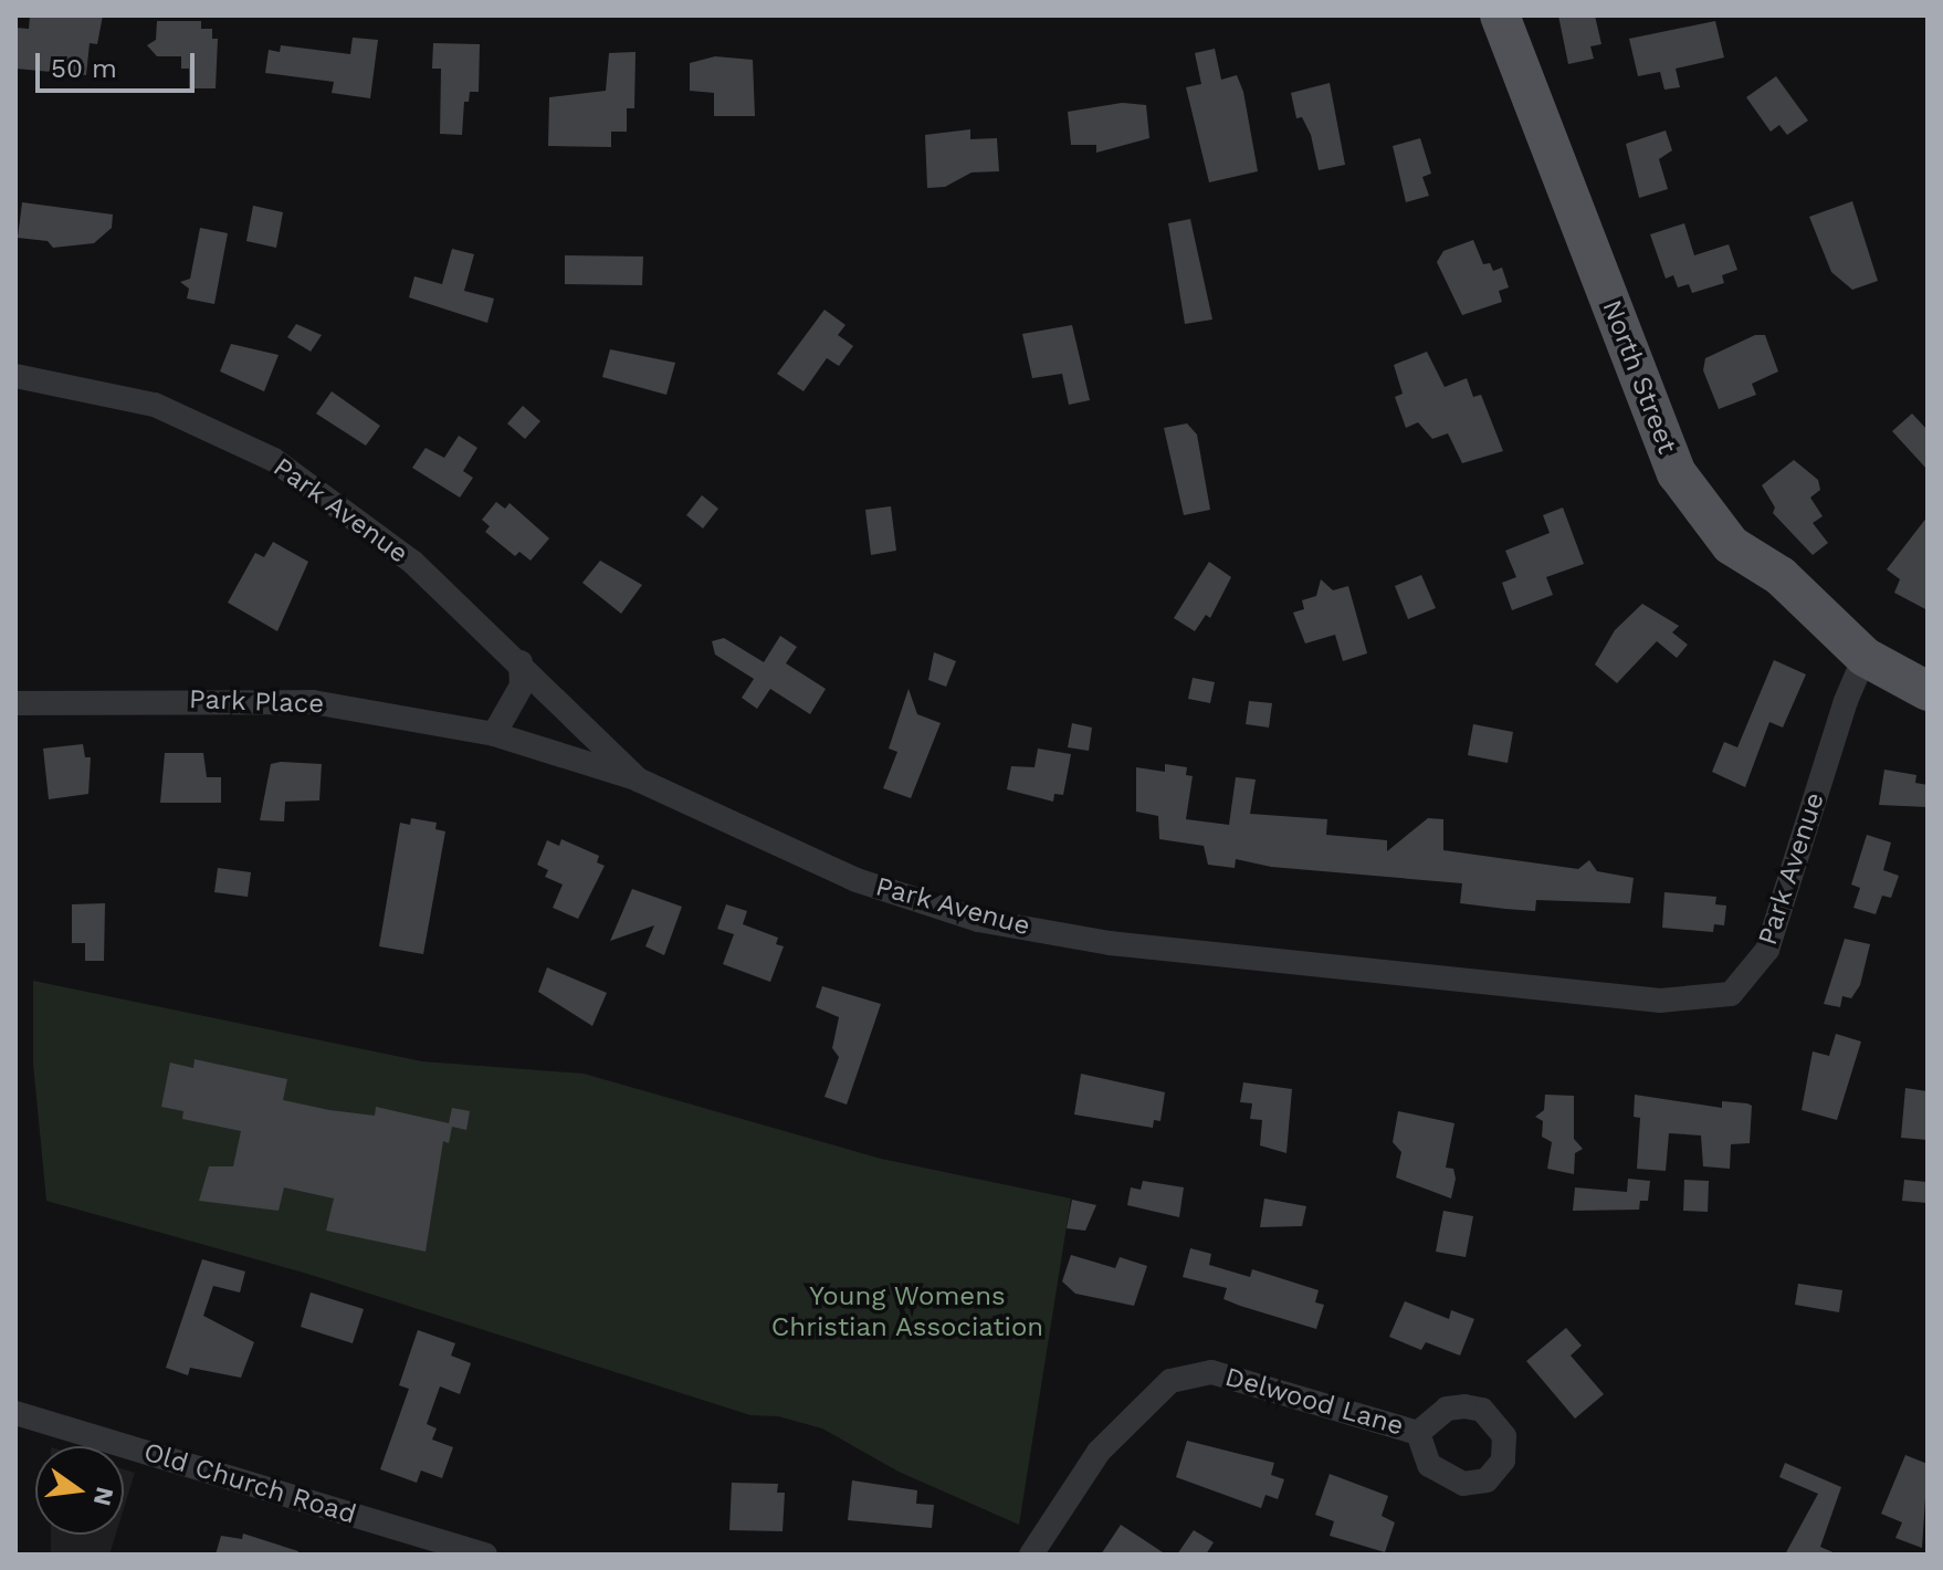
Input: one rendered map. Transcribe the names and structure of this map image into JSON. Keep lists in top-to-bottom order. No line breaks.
{"streets":{"main road":["North Street"],"street":["Park Avenue","Park Place","Delwood Lane","Old Church Road"]},"crossings":[["North Street","Park Avenue"],["Park Avenue","Park Place"]],"parks":["Young Womens Christian Association"],"scale_bar":"50 m","north":"right"}
